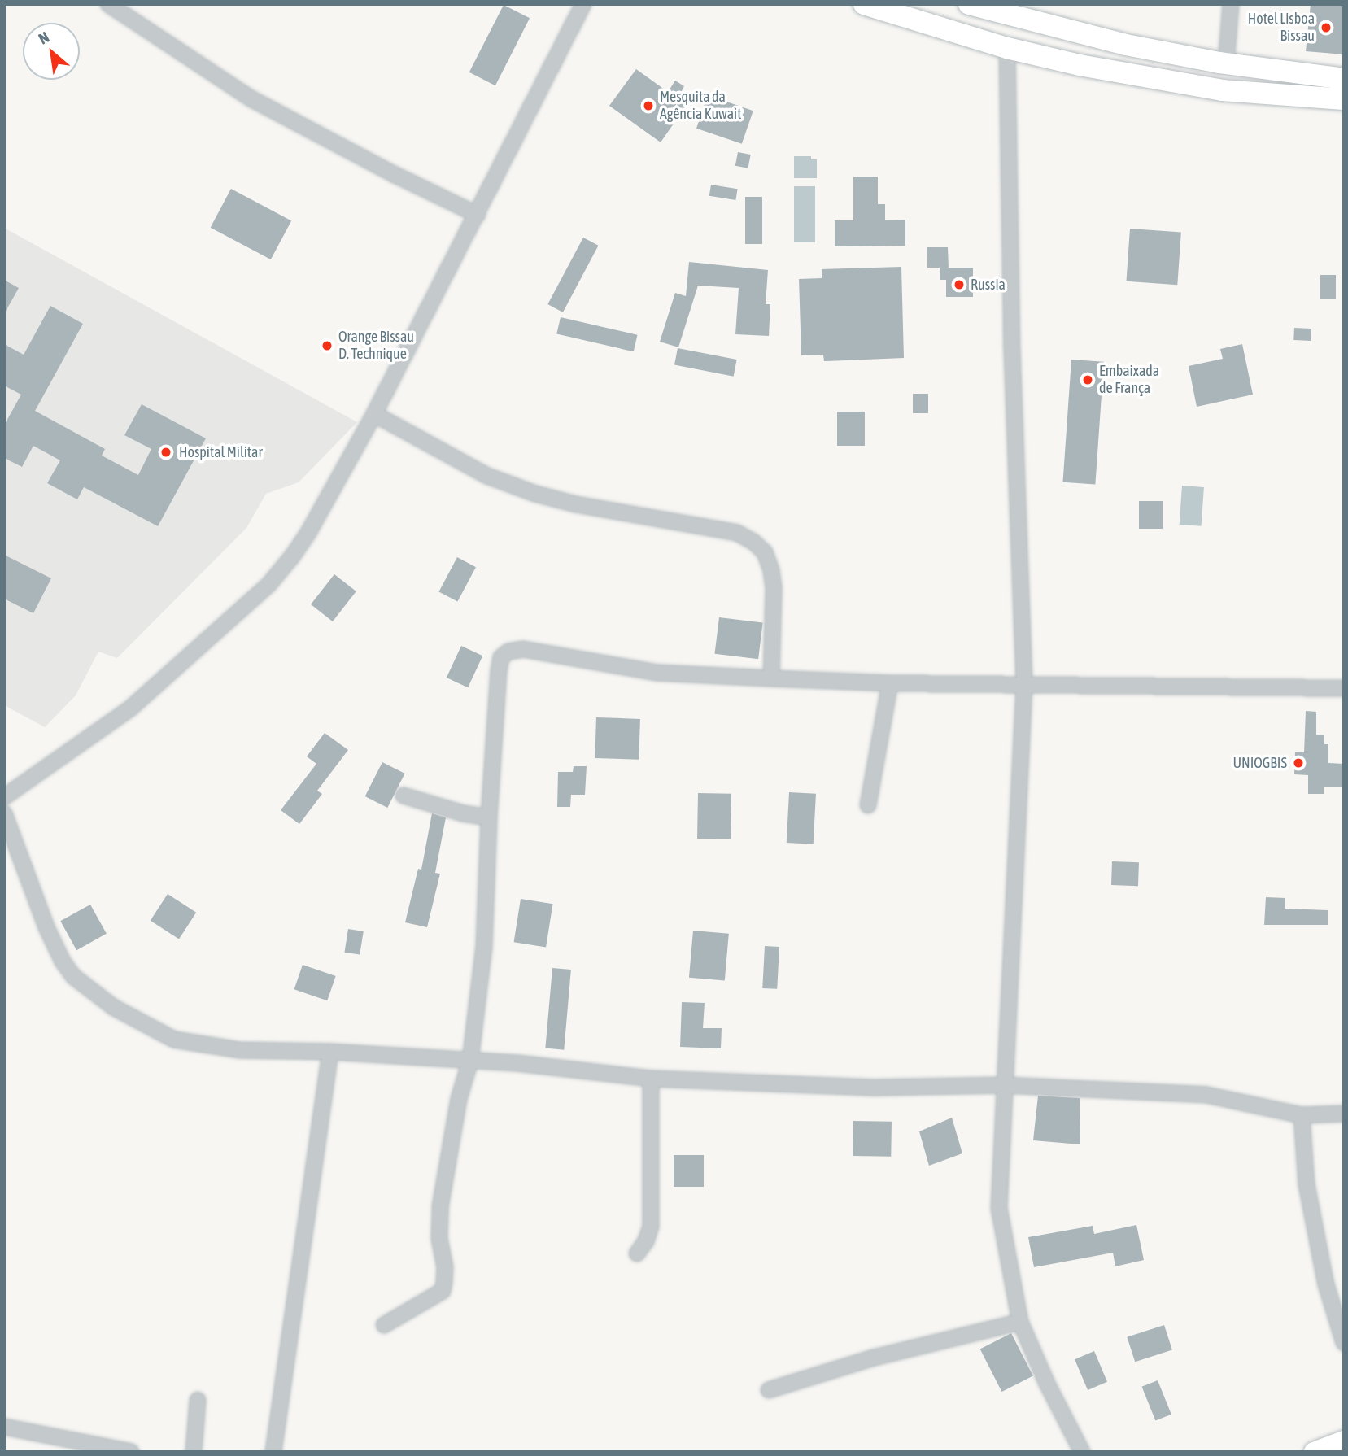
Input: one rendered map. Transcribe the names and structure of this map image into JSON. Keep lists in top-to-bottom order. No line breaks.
{"places":["Hotel Lisboa Bissau","Mesquita da Agência Kuwait","Russia","Orange Bissau D. Technique","Embaixada de França","Hospital Militar","UNIOGBIS"],"north":"top left"}
